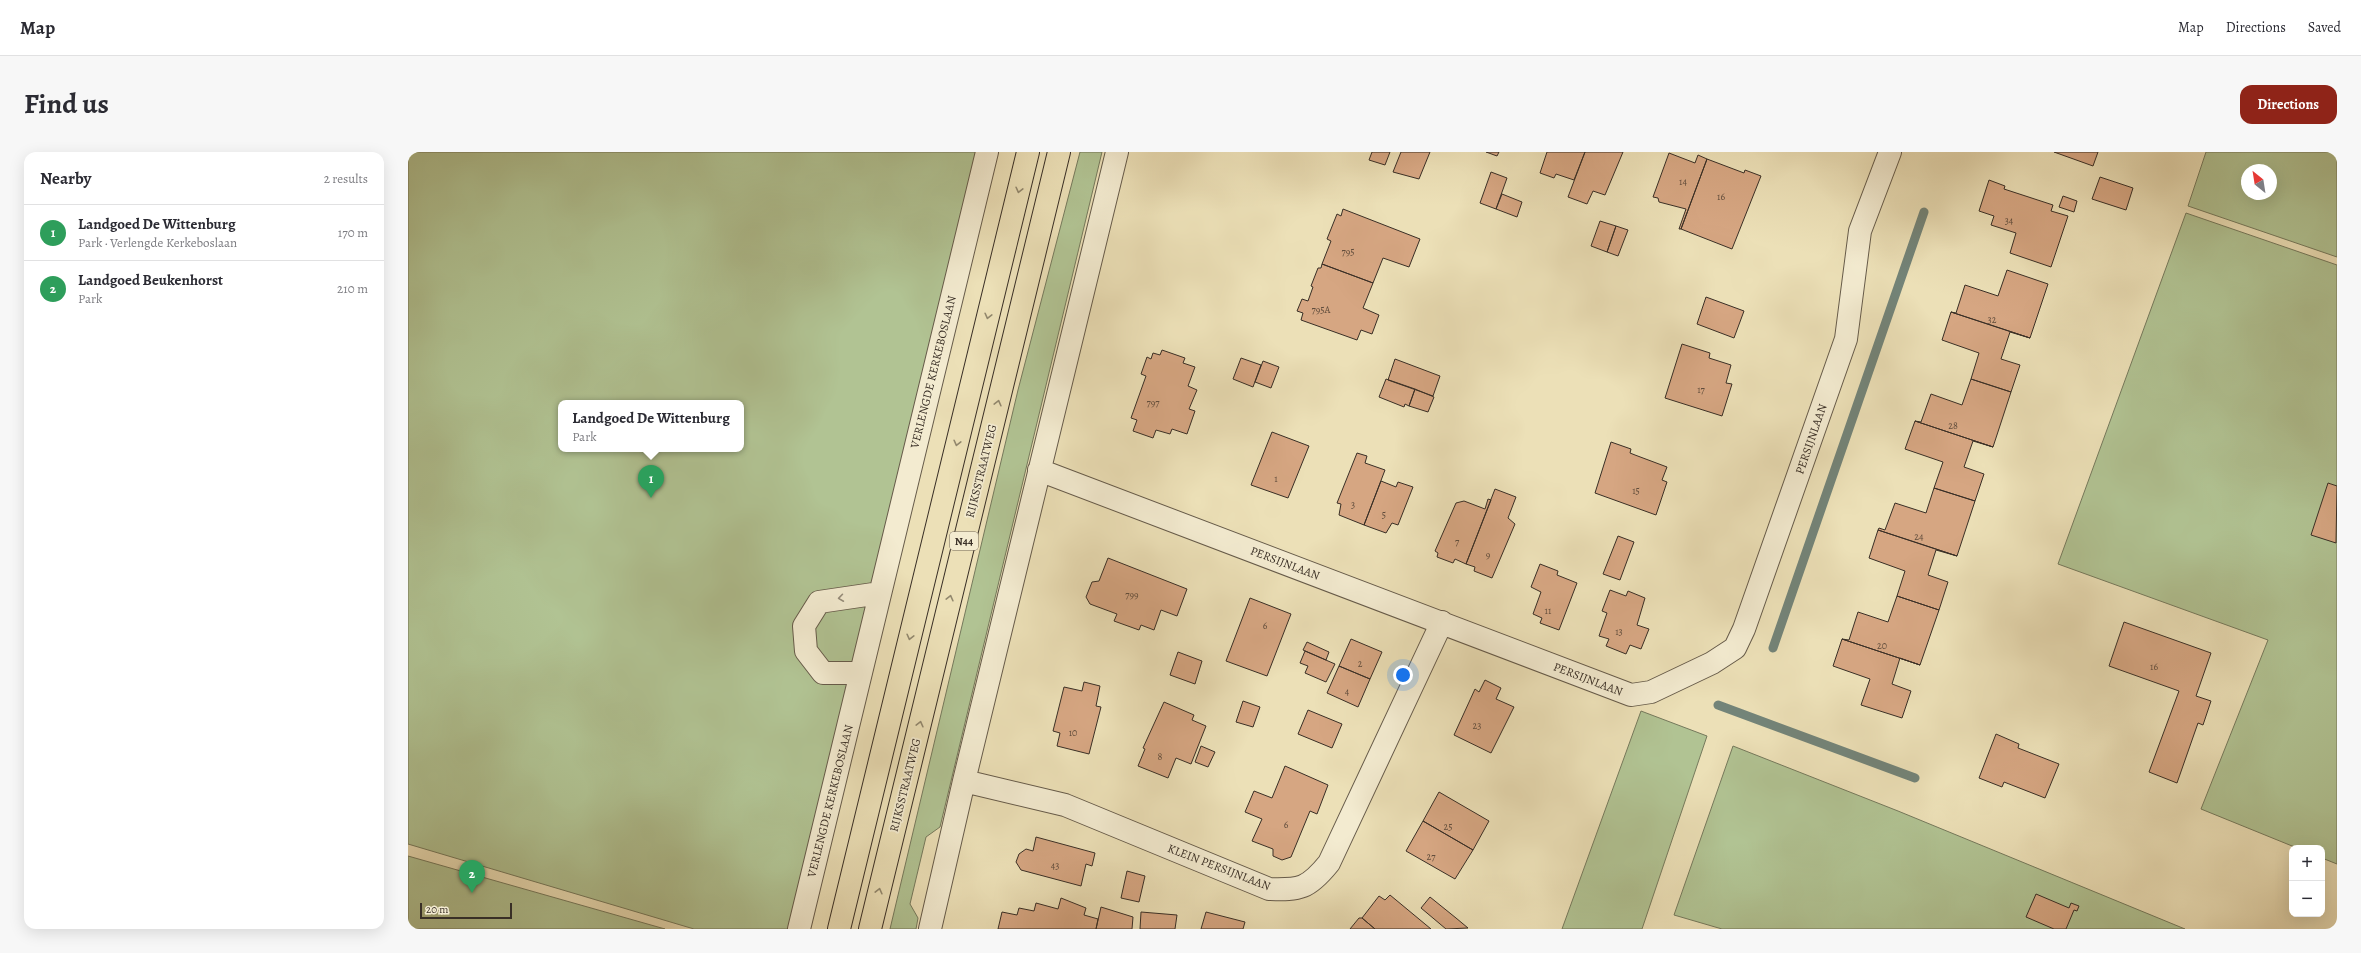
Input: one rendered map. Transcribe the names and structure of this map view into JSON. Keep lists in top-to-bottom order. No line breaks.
{"streets":{"main road":["RIJKSSTRAATWEG","N44"],"street":["VERLENGDE KERKEBOSLAAN","PERSIJNLAAN","KLEIN PERSIJNLAAN"]},"crossings":[["PERSIJNLAAN","KLEIN PERSIJNLAAN"]],"house_numbers":["14","16","34","795","795A","32","17","797","28","1","15","3","5","24","7","9","799","11","6","13","20","2","16","4","23","10","8","6","25","27","43"],"scale_bar":"20 m","north":"top left","page":{"header":"Map","nav":["Map","Directions","Saved"],"title":"Find us","buttons":"Directions","heading":["Nearby","2 results"],"list":[{"mark":"1","name":"Landgoed De Wittenburg","note":"Park · Verlengde Kerkeboslaan","value":"170 m"},{"mark":"2","name":"Landgoed Beukenhorst","note":"Park","value":"210 m"}],"popup":["Landgoed De Wittenburg","Park"],"pins":["1","2"],"map_buttons":["+","−"],"scale":"20 m"}}
